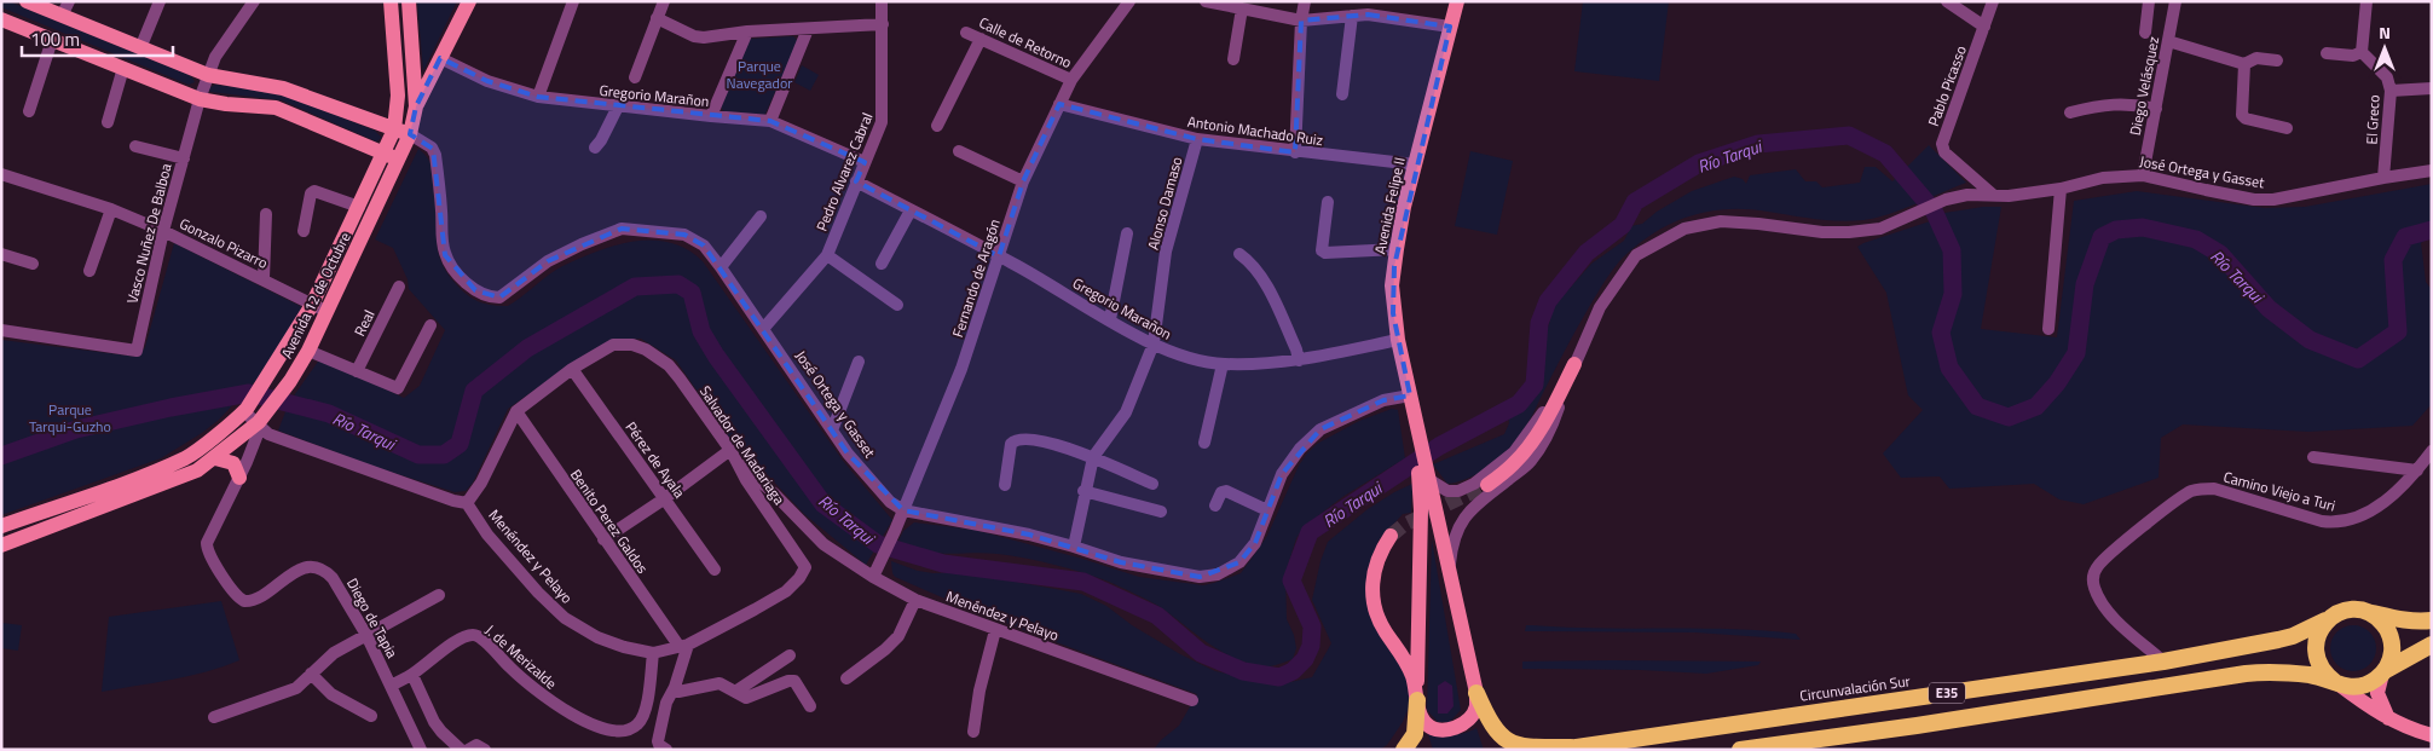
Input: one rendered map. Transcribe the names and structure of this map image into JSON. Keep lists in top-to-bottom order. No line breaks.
{"streets":{"highway":["Circunvalación Sur","E35"],"main road":["José Ortega y Gasset","Avenida Felipe II","Avenida 12 de Octubre"],"street":["Calle de Retorno","Pablo Picasso","Diego Velásquez","Gregorio Marañon","El Greco","Antonio Machado Ruiz","Pedro Alvarez Cabral","Alonso Damaso","Vasco Nuñez De Balboa","Gonzalo Pizarro","Fernando de Aragón","Real","Salvador de Madariaga","Pérez de Ayala","Camino Viejo a Turi","Benito Perez Galdos","Menéndez y Pelayo","Diego de Tapia","J. de Merizalde"]},"crossings":[["Calle de Retorno","Fernando de Aragón"],["Pablo Picasso","José Ortega y Gasset"],["Diego Velásquez","José Ortega y Gasset"],["Gregorio Marañon","Pedro Alvarez Cabral"],["Gregorio Marañon","Alonso Damaso"],["Gregorio Marañon","Avenida Felipe II"],["Gregorio Marañon","Fernando de Aragón"],["El Greco","José Ortega y Gasset"],["Antonio Machado Ruiz","Alonso Damaso"],["Antonio Machado Ruiz","Avenida Felipe II"],["Antonio Machado Ruiz","Fernando de Aragón"],["Pedro Alvarez Cabral","José Ortega y Gasset"],["José Ortega y Gasset","Alonso Damaso"],["José Ortega y Gasset","Avenida Felipe II"],["José Ortega y Gasset","Vasco Nuñez De Balboa"],["José Ortega y Gasset","Fernando de Aragón"],["José Ortega y Gasset","Avenida 12 de Octubre"],["Avenida Felipe II","Circunvalación Sur"],["Vasco Nuñez De Balboa","Gonzalo Pizarro"],["Gonzalo Pizarro","Avenida 12 de Octubre"],["Fernando de Aragón","Menéndez y Pelayo"],["Avenida 12 de Octubre","Diego de Tapia"],["Salvador de Madariaga","Pérez de Ayala"],["Salvador de Madariaga","Benito Perez Galdos"],["Salvador de Madariaga","Menéndez y Pelayo"],["Camino Viejo a Turi","Circunvalación Sur"],["Benito Perez Galdos","Menéndez y Pelayo"],["Menéndez y Pelayo","J. de Merizalde"],["Diego de Tapia","J. de Merizalde"],["Circunvalación Sur","E35"]],"water":["Río Tarqui"],"parks":["Parque Navegador","Parque Tarqui-Guzho"],"scale_bar":"100 m","north":"top"}
